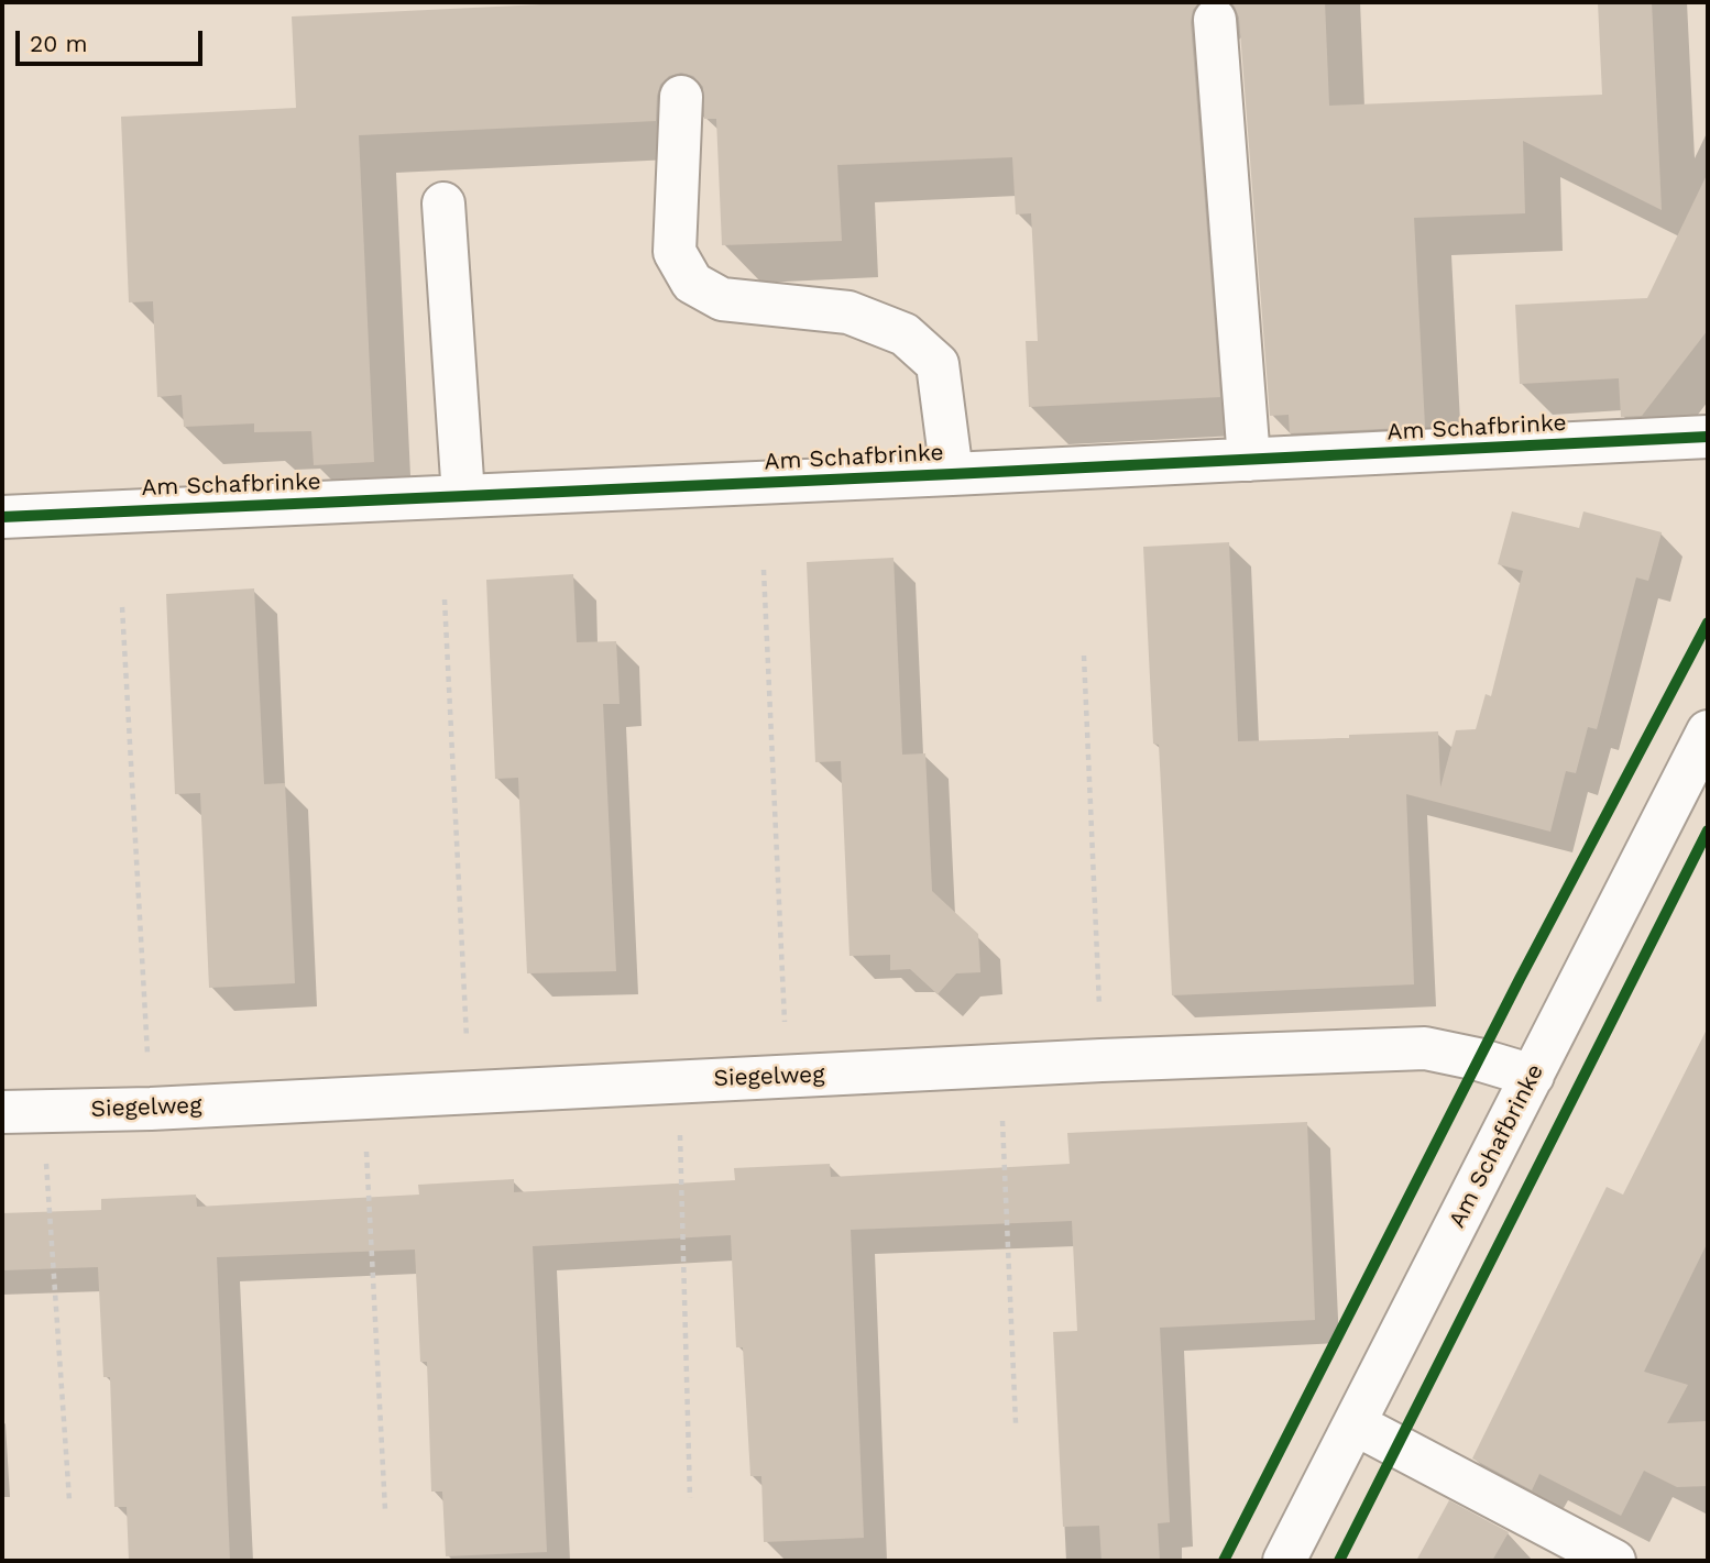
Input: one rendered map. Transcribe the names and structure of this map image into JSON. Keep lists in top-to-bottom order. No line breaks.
{"streets":{"street":["Am Schafbrinke","Siegelweg"]},"crossings":[["Am Schafbrinke","Siegelweg"]],"scale_bar":"20 m"}
